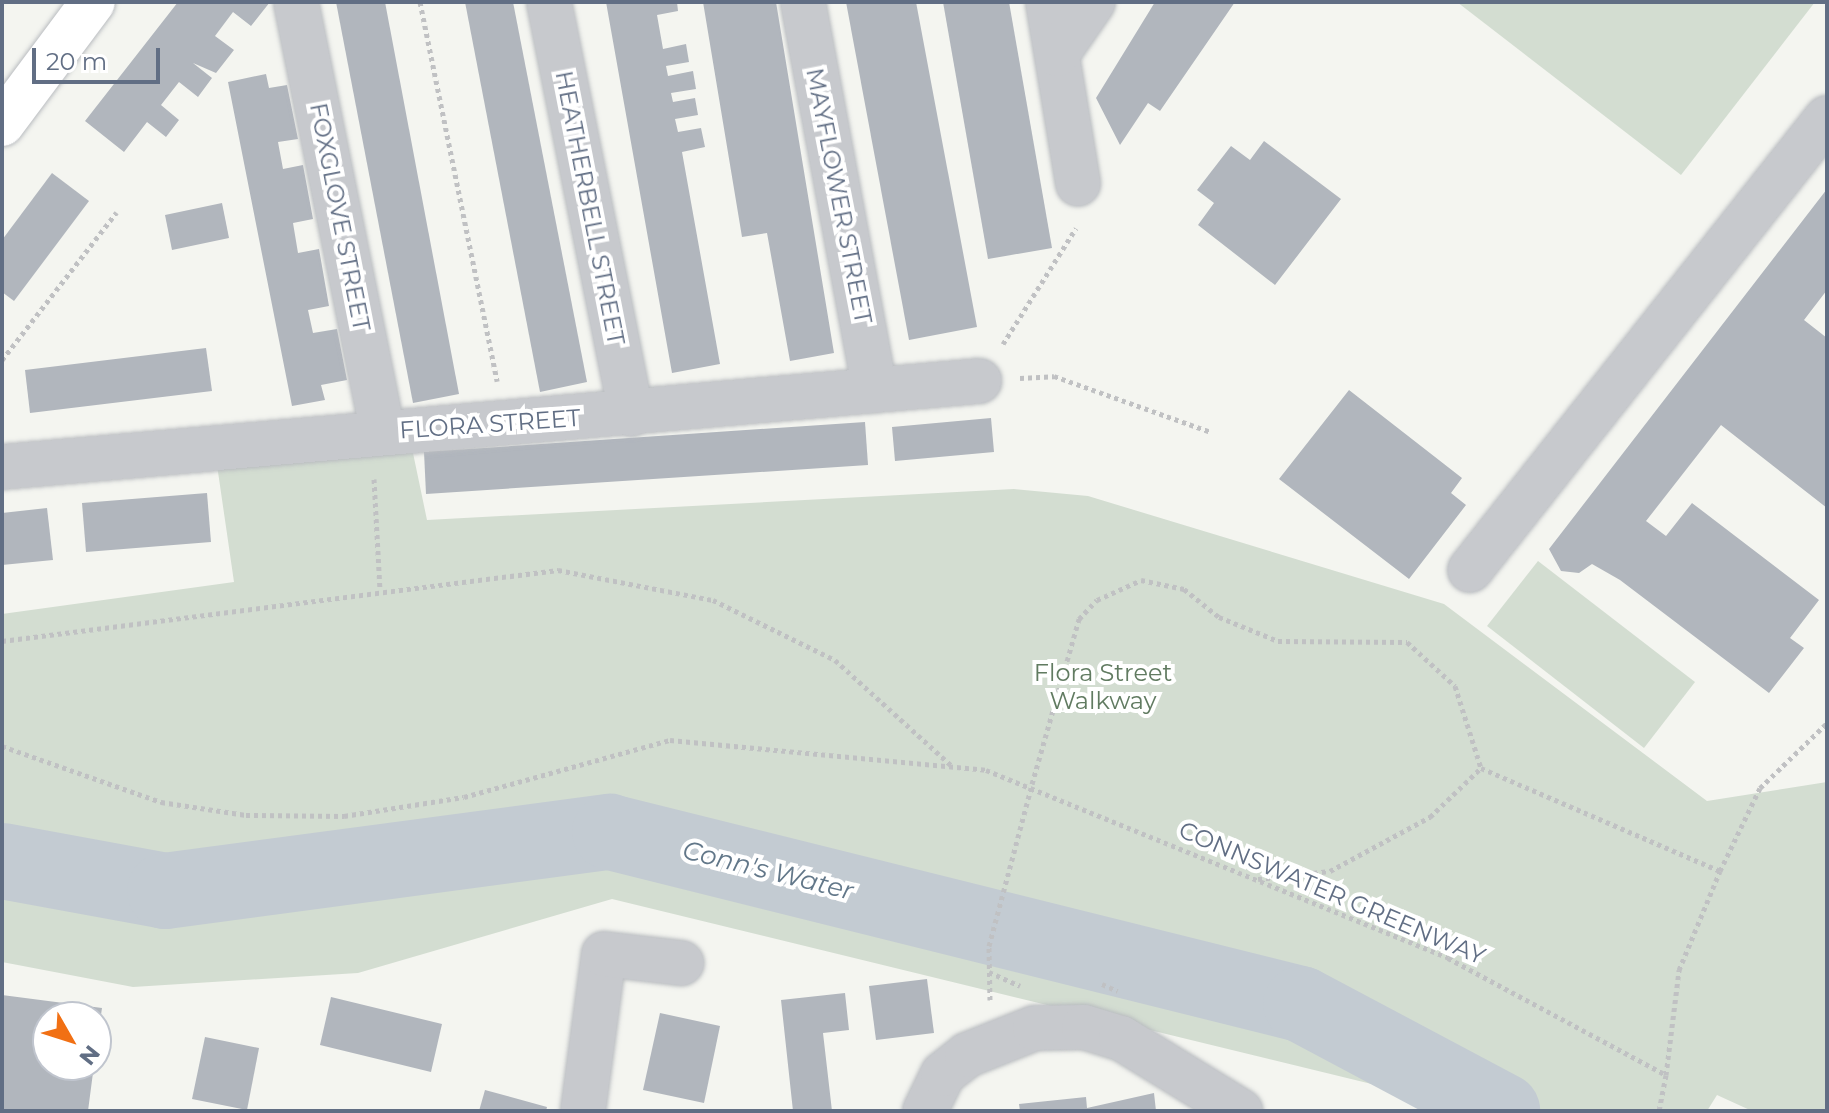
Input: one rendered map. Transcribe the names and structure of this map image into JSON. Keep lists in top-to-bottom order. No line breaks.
{"streets":{"street":["MAYFLOWER STREET","HEATHERBELL STREET","FOXGLOVE STREET","FLORA STREET"],"path":["CONNSWATER GREENWAY"]},"crossings":[["MAYFLOWER STREET","FLORA STREET"],["HEATHERBELL STREET","FLORA STREET"],["FOXGLOVE STREET","FLORA STREET"]],"water":["Conn's Water"],"parks":["Flora Street Walkway"],"scale_bar":"20 m","north":"bottom right"}
